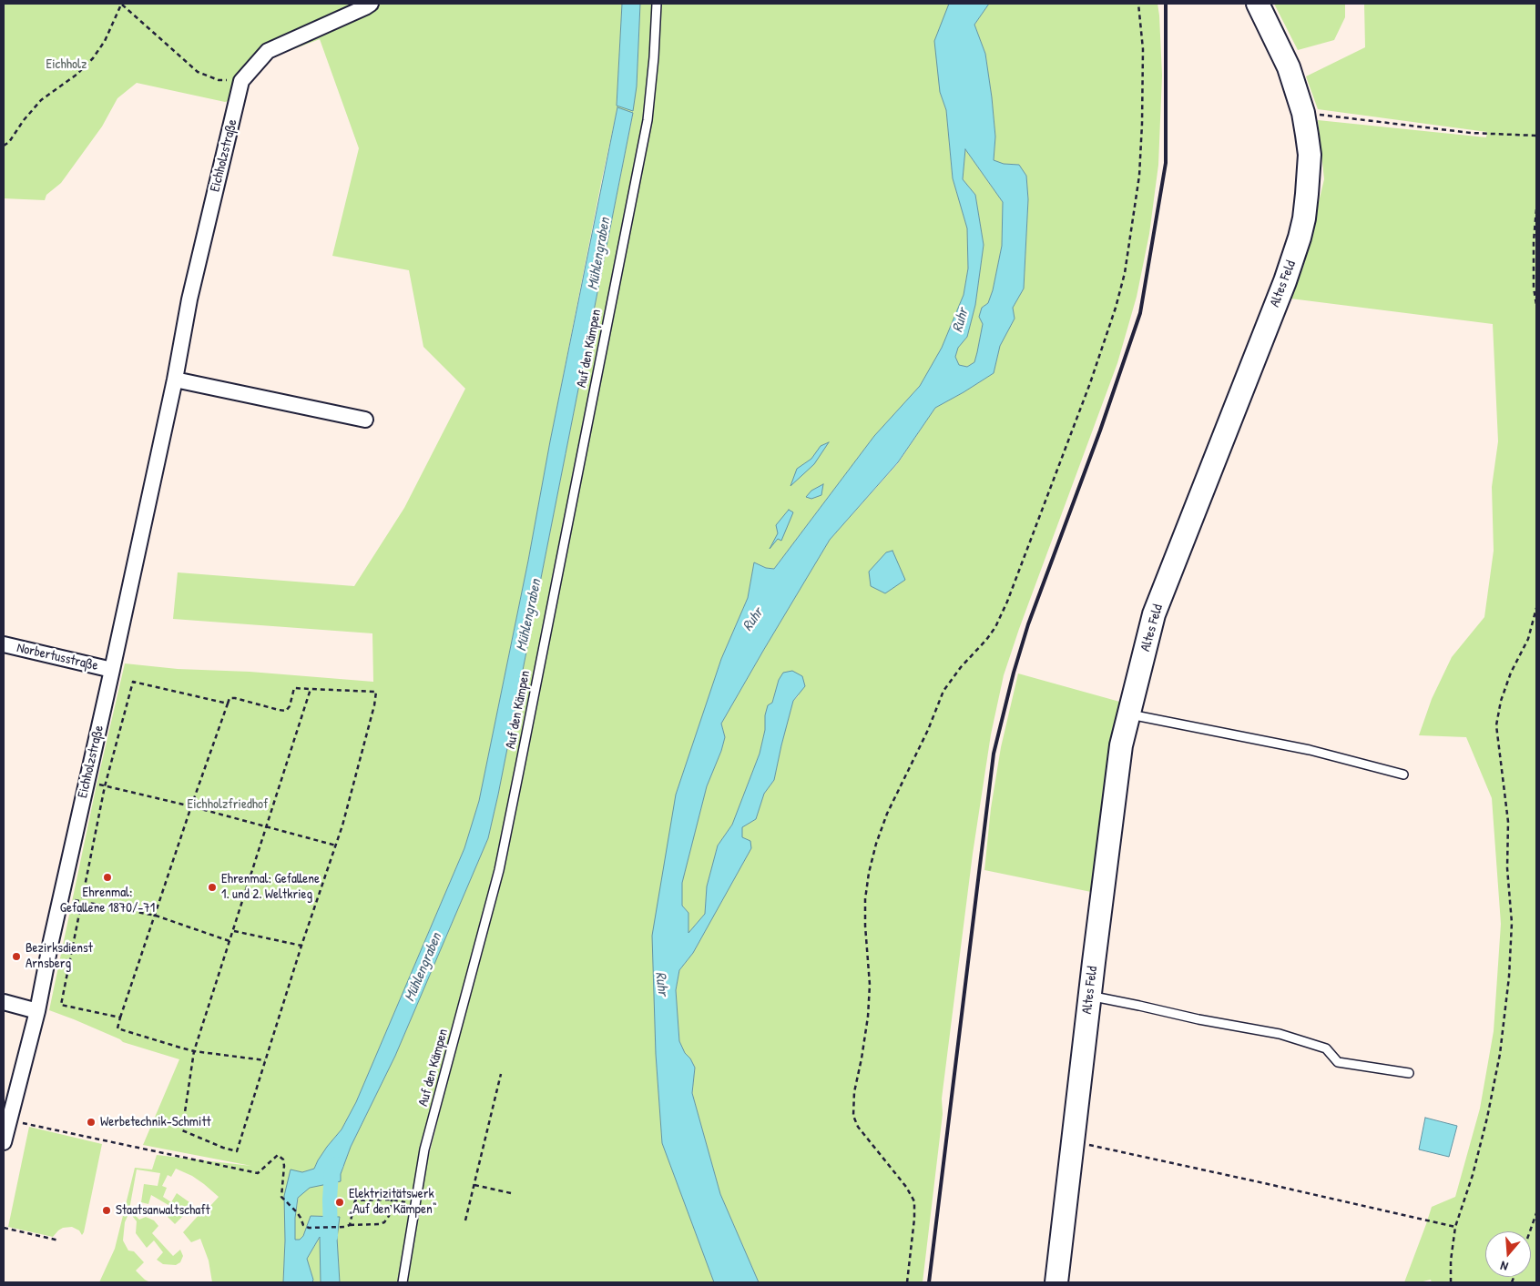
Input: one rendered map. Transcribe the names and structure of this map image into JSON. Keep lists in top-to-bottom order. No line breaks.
{"streets":{"main road":["Altes Feld"],"street":["Eichholzstraße","Norbertusstraße"],"lane":["Auf den Kämpen"]},"crossings":[["Eichholzstraße","Norbertusstraße"]],"water":["Mühlengraben","Ruhr"],"parks":["Eichholz","Eichholzfriedhof"],"places":["Ehrenmal: Gefallene 1870/-71","Ehrenmal: Gefallene 1. und 2. Weltkrieg","Bezirksdienst Arnsberg","Werbetechnik-Schmitt","Elektrizitätswerk „Auf den Kämpen“","Staatsanwaltschaft"],"north":"bottom"}
